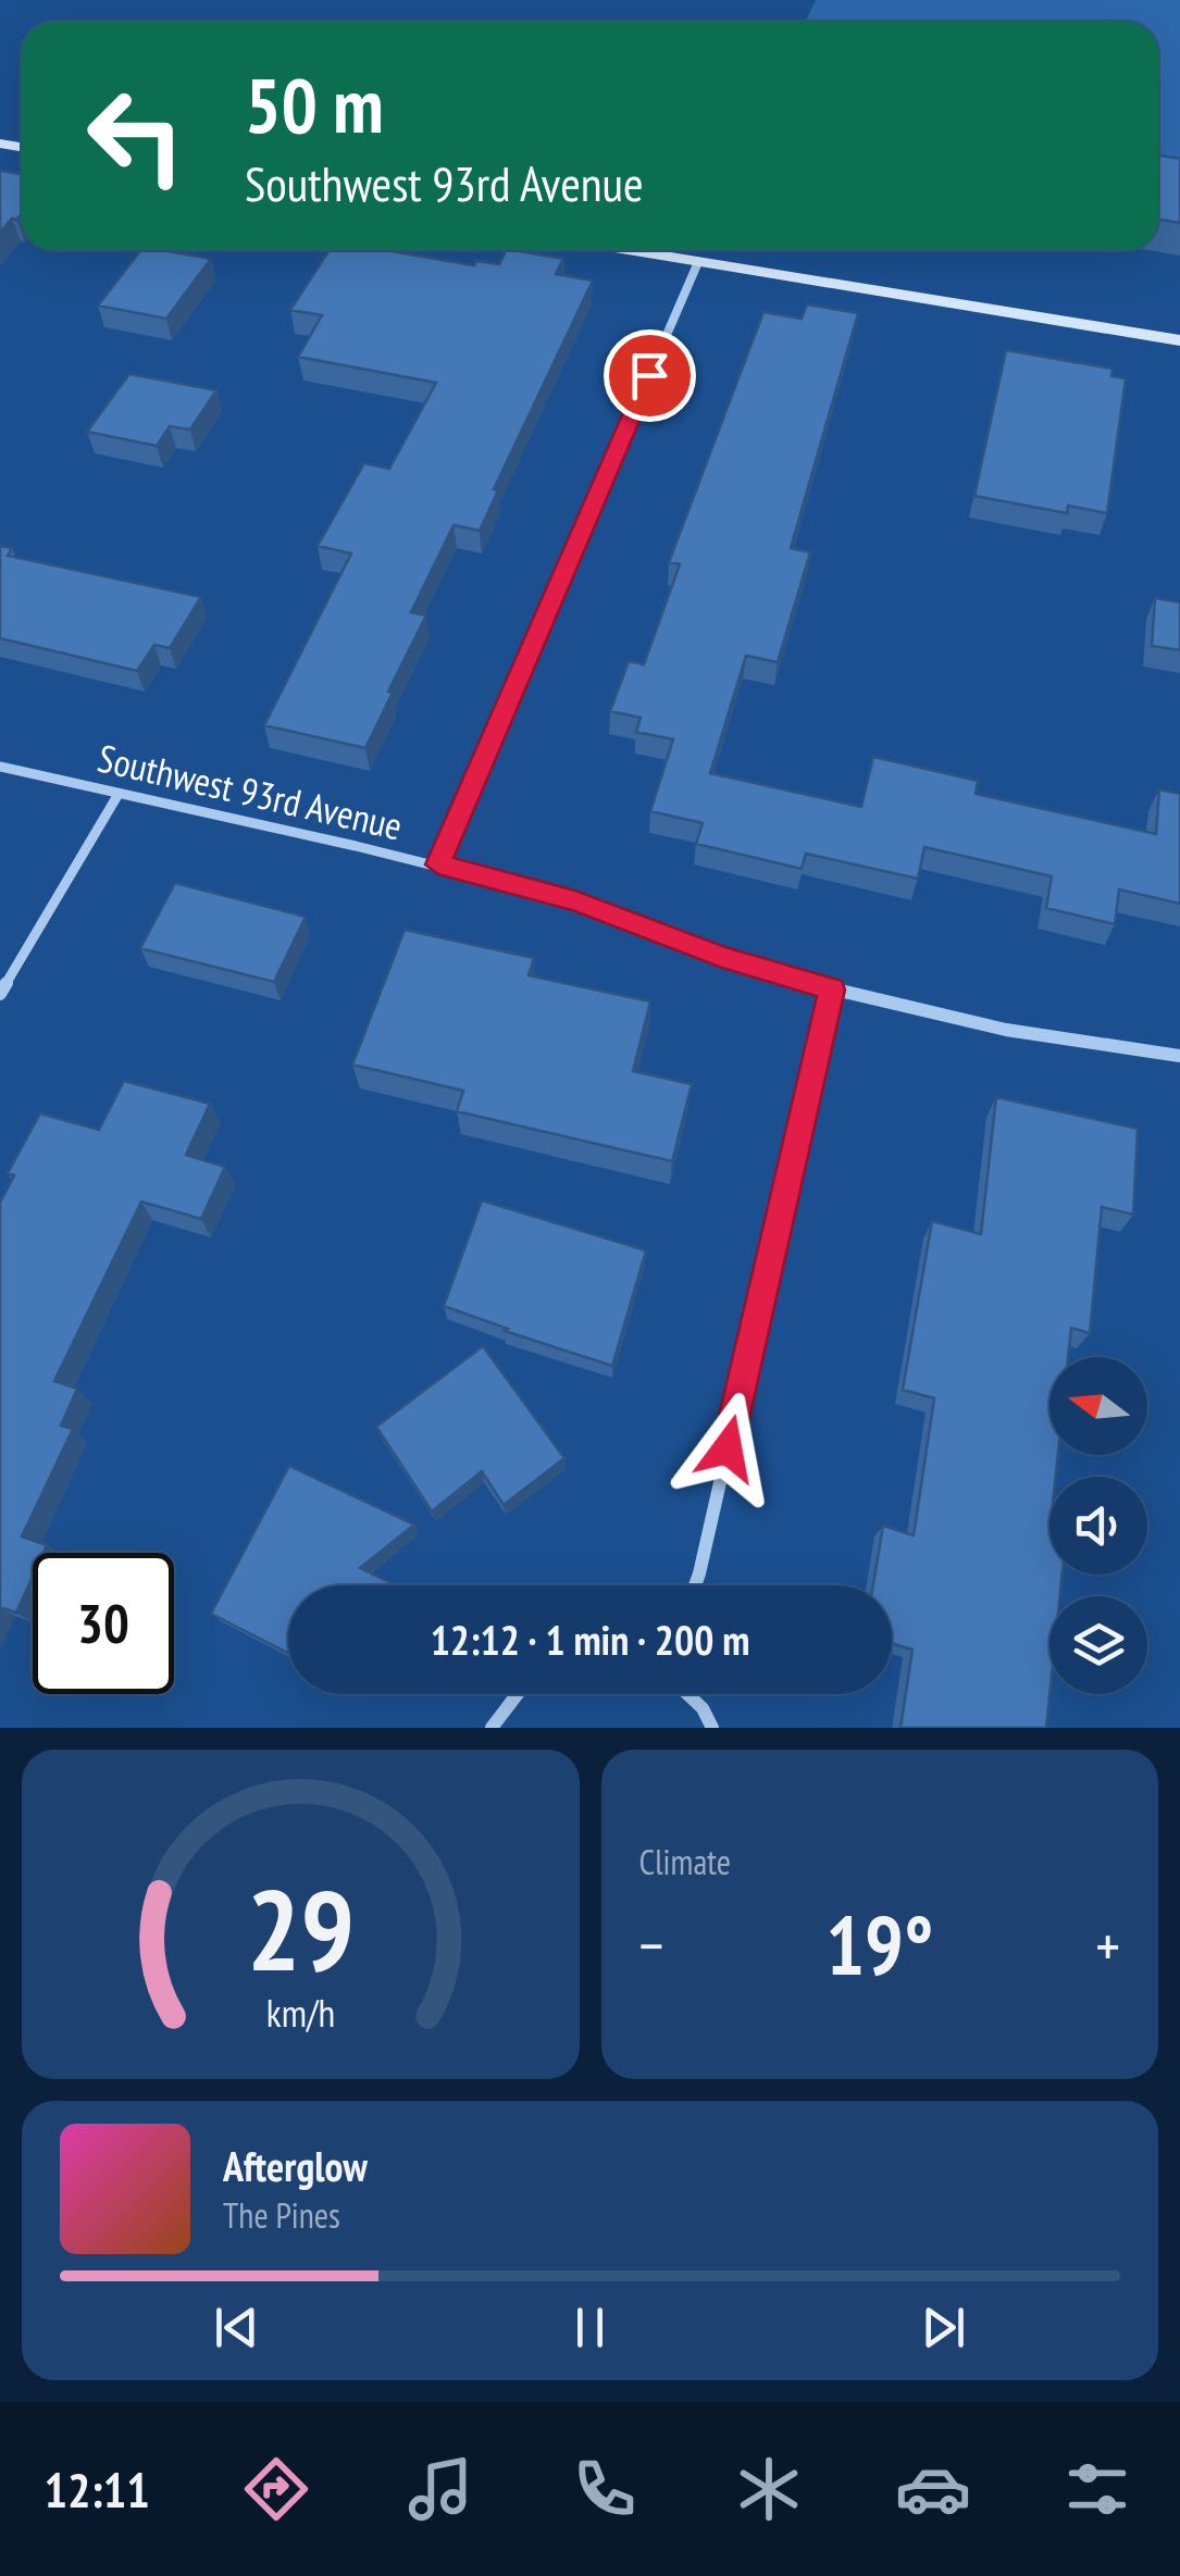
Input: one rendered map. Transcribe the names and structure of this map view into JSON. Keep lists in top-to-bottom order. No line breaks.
{"streets":{"street":["Southwest 93rd Avenue"]},"north":"left","page":{"turn":["50 m","Southwest 93rd Avenue"],"limit":"30","trip":"12:12 · 1 min · 200 m","tile":"Climate","heat":["−","19°","+"],"song":["Afterglow","The Pines"],"tabs":"12:11","gauge":["29","km/h"]}}
